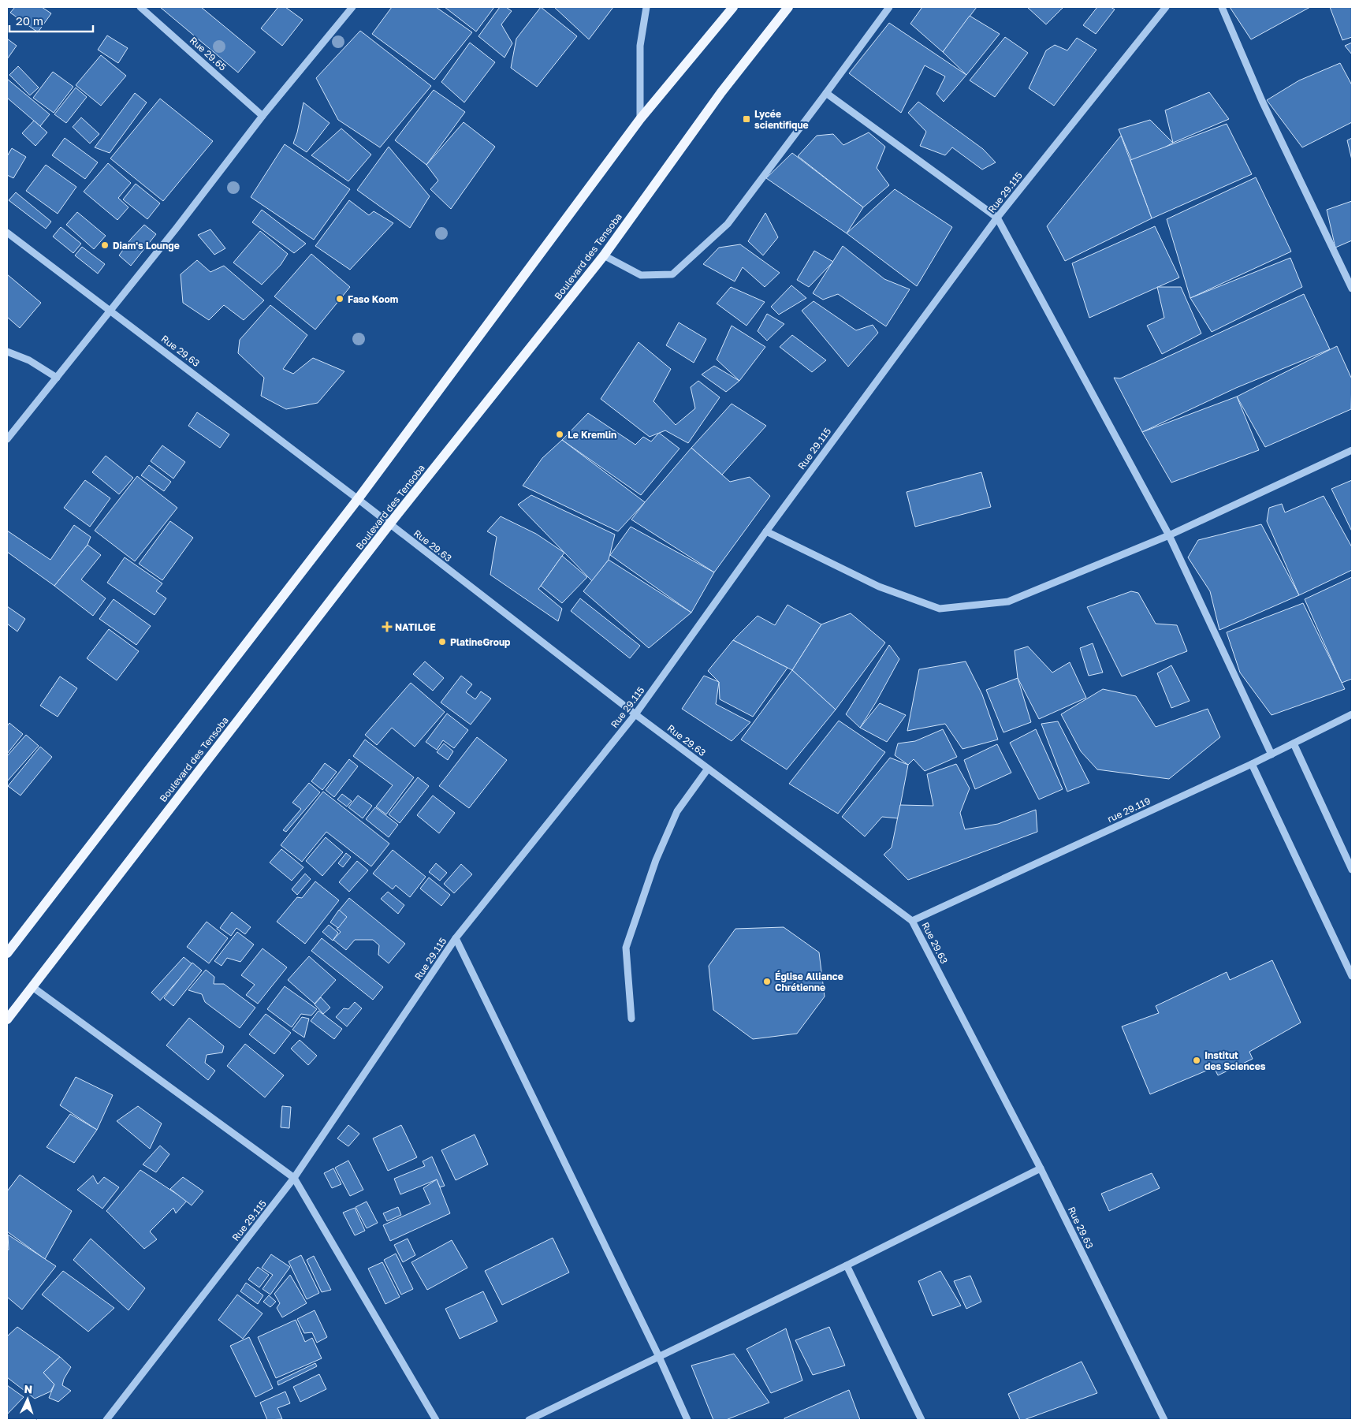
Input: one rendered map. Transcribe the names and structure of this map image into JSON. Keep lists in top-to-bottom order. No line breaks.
{"streets":{"main road":["Boulevard des Tensoba"],"street":["Rue 29.65","Rue 29.115","Rue 29.63","rue 29.119"]},"crossings":[["Rue 29.115","Rue 29.63"],["Boulevard des Tensoba","Rue 29.63"],["Rue 29.63","rue 29.119"]],"places":{"transit":["Lycée scientifique"],"other":["Diam's Lounge","Faso Koom","Le Kremlin","PlatineGroup","Église Alliance Chrétienne","Institut des Sciences"],"health":["NATILGE"]},"scale_bar":"20 m","north":"top"}
